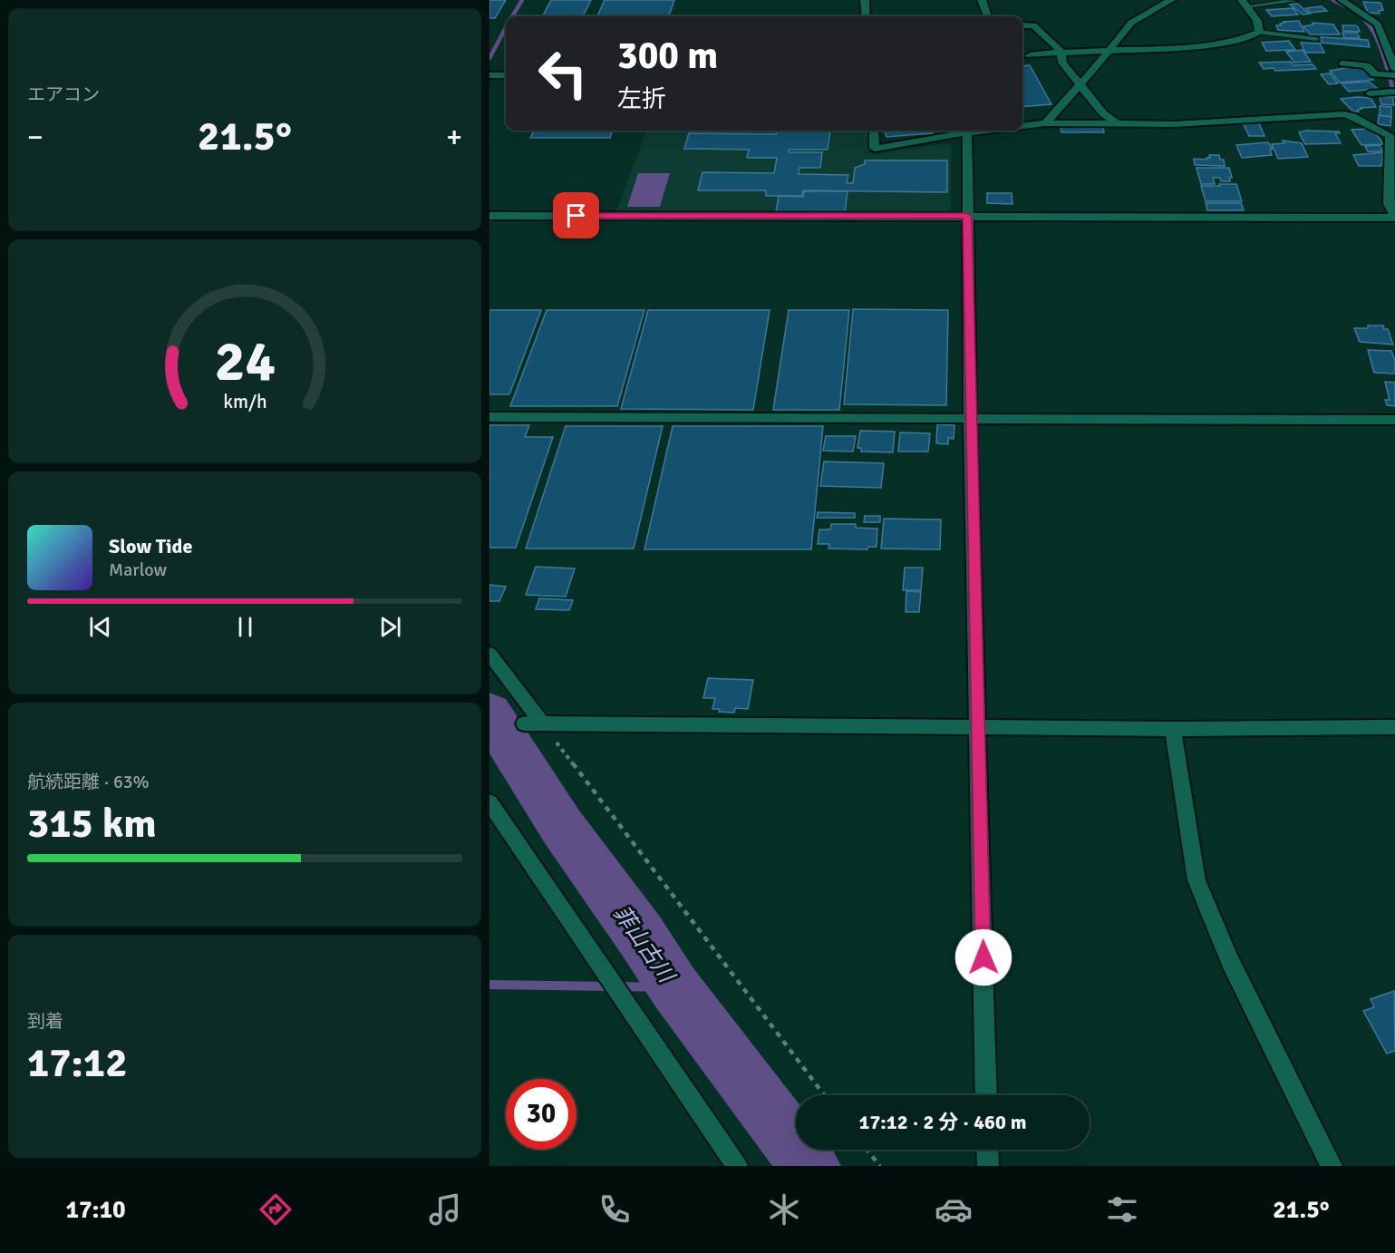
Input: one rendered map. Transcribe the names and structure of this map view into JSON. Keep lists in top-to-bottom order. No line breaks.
{"water":["菲山古川"],"page":{"tile":["エアコン",["航続距離 · 63%","315 km"],["到着","17:12"]],"turn":["300 m","左折"],"heat":["−","21.5°","+"],"song":["Slow Tide","Marlow"],"limit":"30","trip":"17:12 · 2 分 · 460 m","tabs":["17:10","21.5°"],"gauge":["24","km/h"]}}
